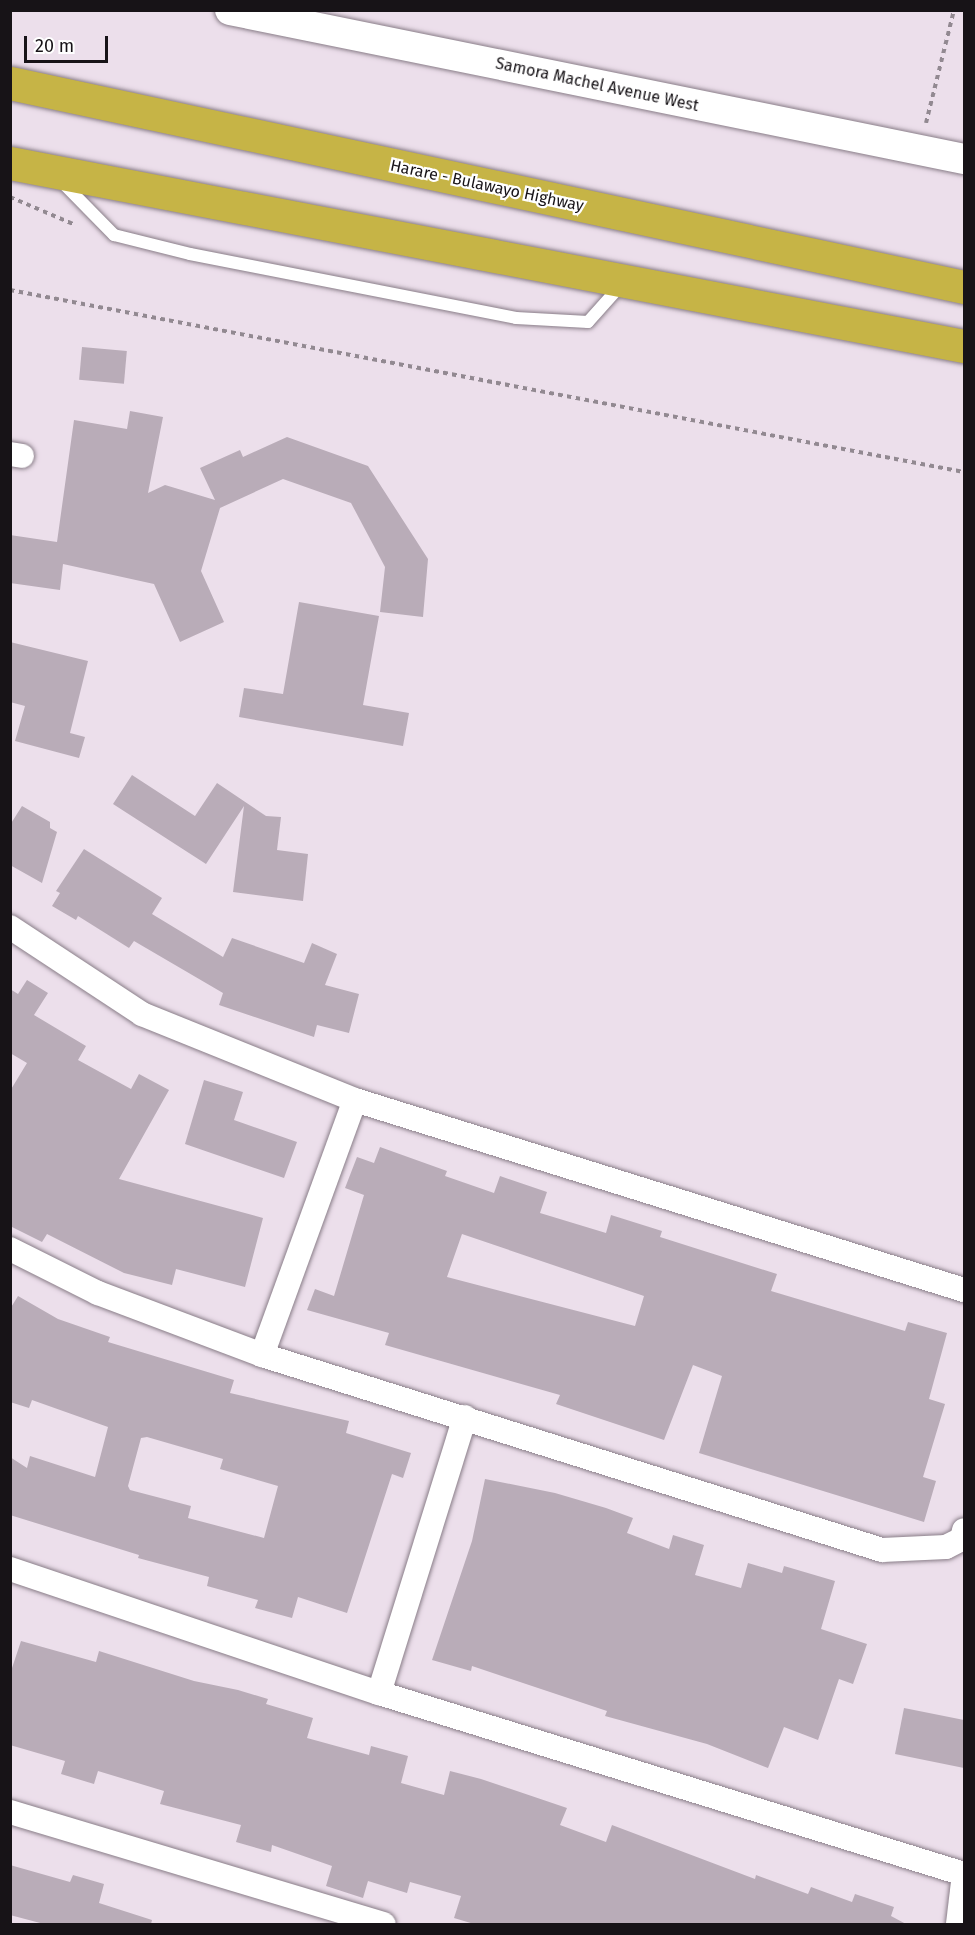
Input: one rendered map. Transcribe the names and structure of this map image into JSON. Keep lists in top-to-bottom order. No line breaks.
{"streets":{"highway":["Harare - Bulawayo Highway"],"street":["Samora Machel Avenue West"]},"scale_bar":"20 m"}
